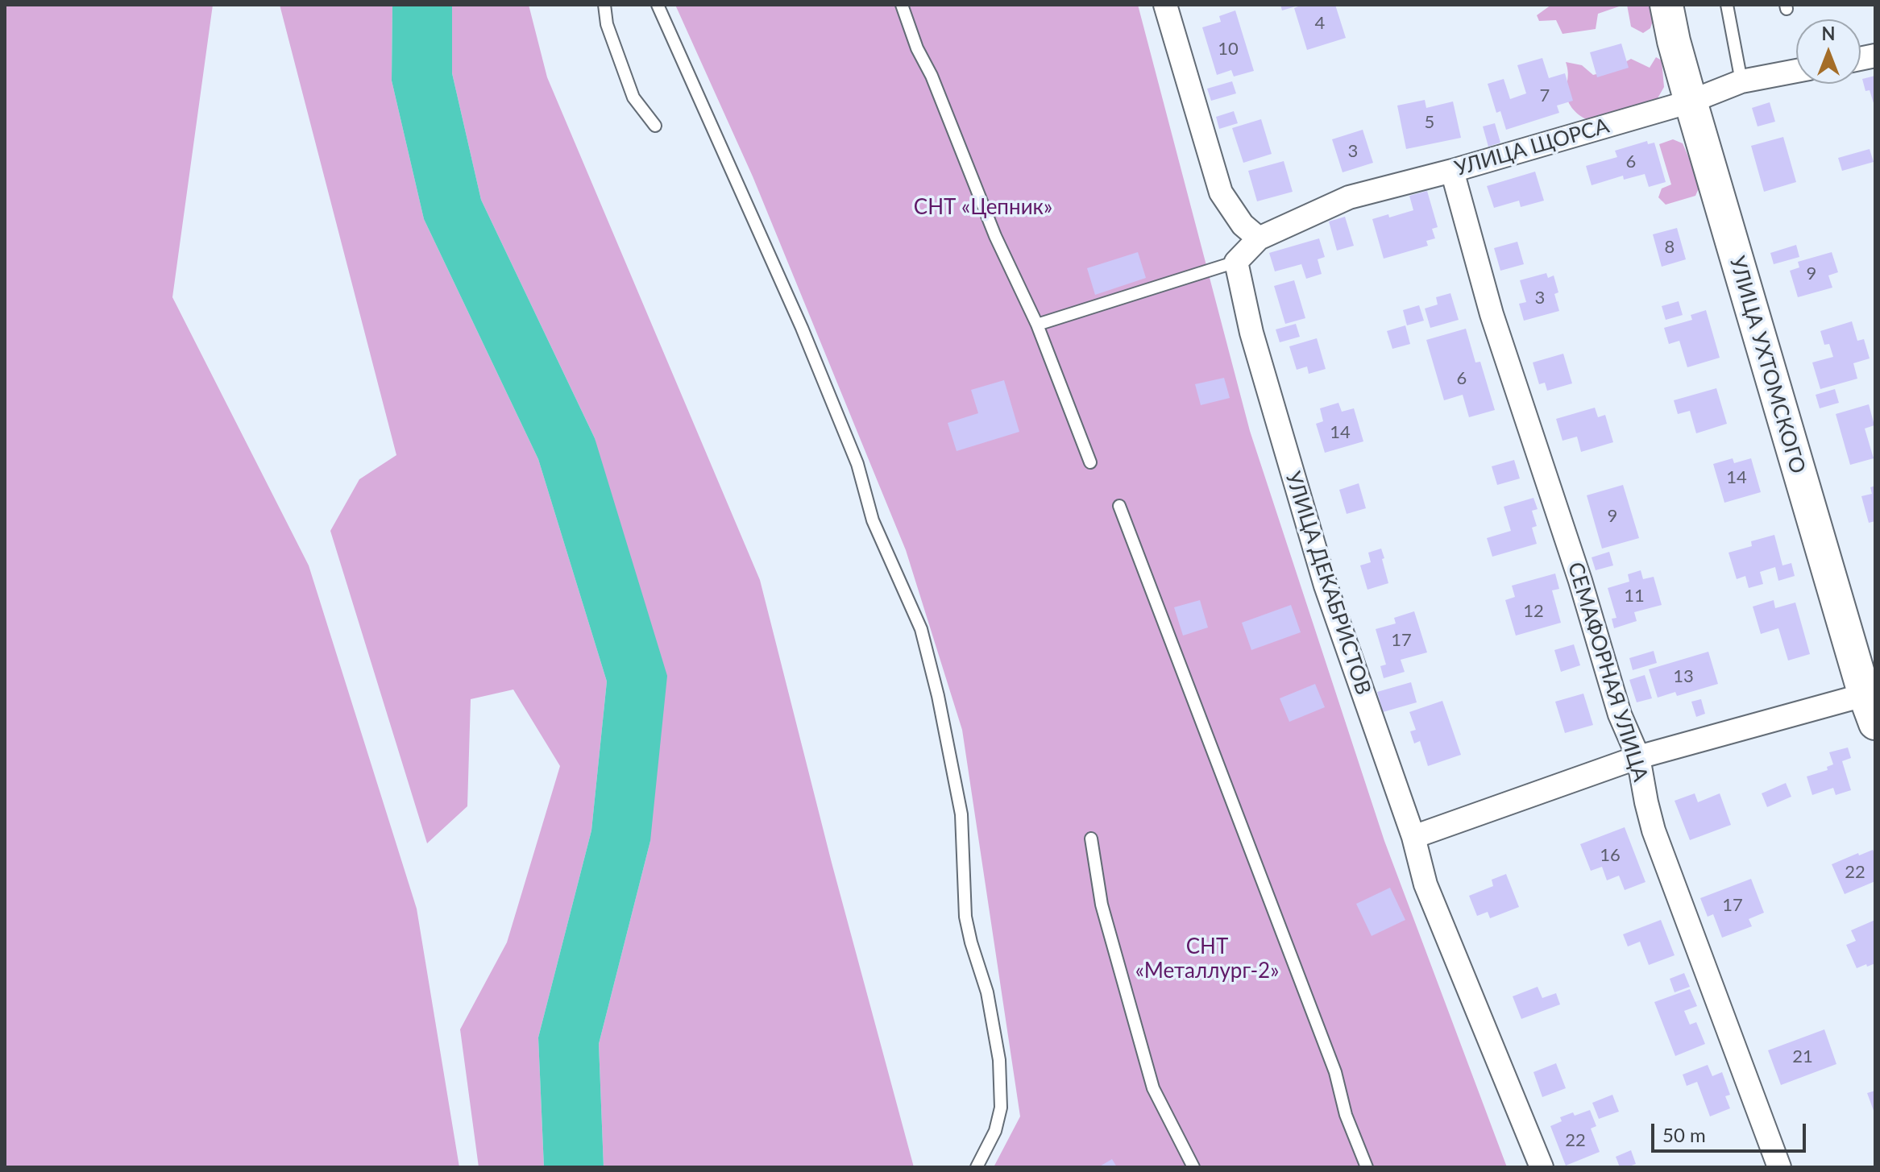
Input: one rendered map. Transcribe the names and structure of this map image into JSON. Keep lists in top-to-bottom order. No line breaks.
{"streets":{"street":["УЛИЦА ЩОРСА","УЛИЦА УХТОМСКОГО","УЛИЦА ДЕКАБРИСТОВ","СЕМАФОРНАЯ УЛИЦА"]},"crossings":[["УЛИЦА ЩОРСА","УЛИЦА УХТОМСКОГО"],["УЛИЦА ЩОРСА","СЕМАФОРНАЯ УЛИЦА"]],"parks":["СНТ «Цепник»","СНТ «Металлург-2»"],"house_numbers":["4","10","7","5","3","6","8","9","3","6","14","14","9","11","12","17","13","16","22","17","21","22"],"scale_bar":"50 m","north":"top"}
